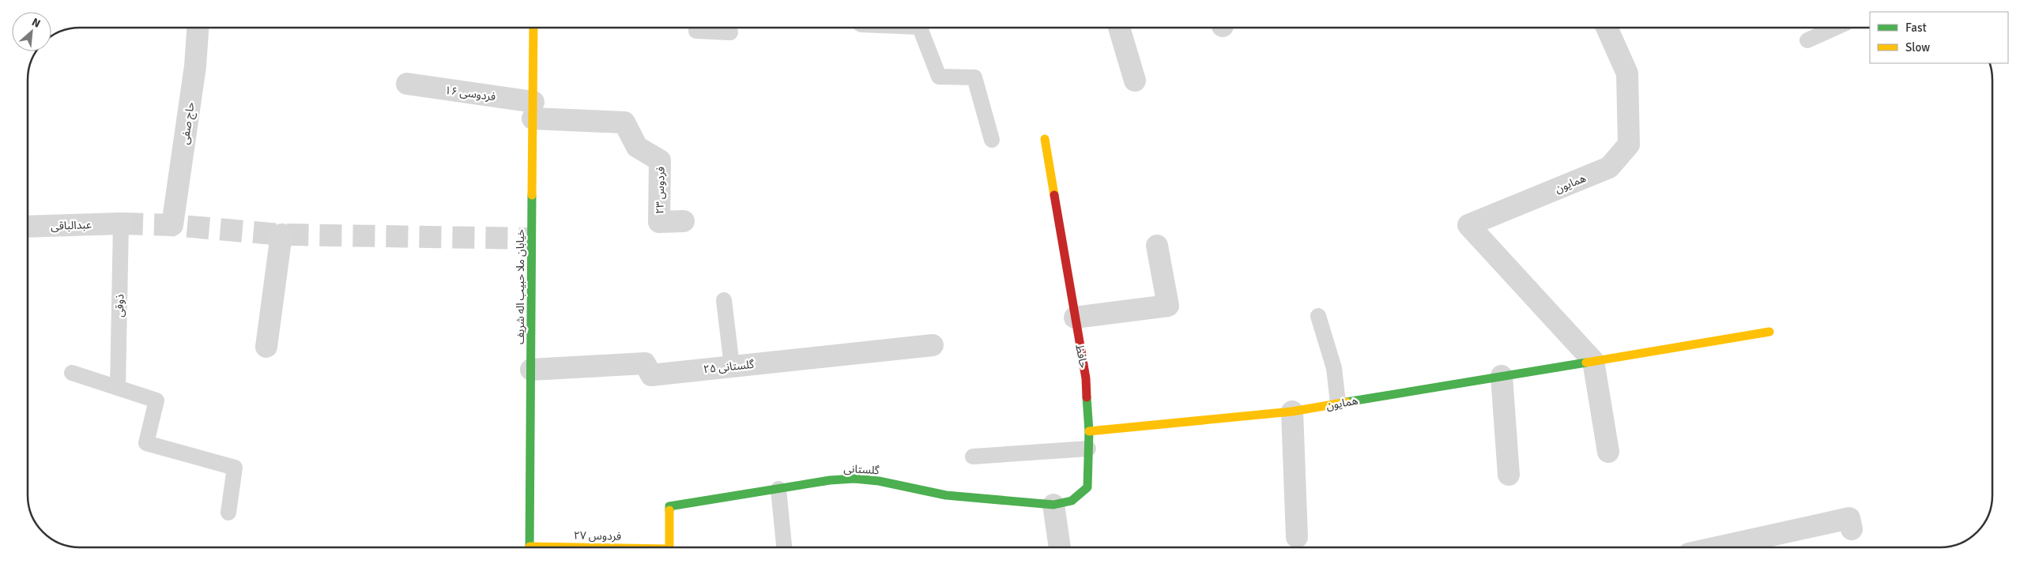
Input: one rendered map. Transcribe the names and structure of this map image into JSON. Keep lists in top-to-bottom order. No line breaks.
{"streets":{"street":["فردوسی ۱۶","حاج صفی","همایون","فردوس ۲۳","عبدالباقی","خیابان ملا حبیب اله شریف","حافظ","گلستانی ۲۵","گلستانی","فردوس ۲۷"],"lane":["ذوقی"]},"crossings":[["فردوسی ۱۶","فردوس ۲۳"],["فردوسی ۱۶","خیابان ملا حبیب اله شریف"],["همایون","حافظ"],["فردوس ۲۳","خیابان ملا حبیب اله شریف"],["عبدالباقی","ذوقی"],["خیابان ملا حبیب اله شریف","گلستانی ۲۵"],["حافظ","گلستانی"],["گلستانی","فردوس ۲۷"]],"legend":["Fast","Slow"],"north":"top right"}
